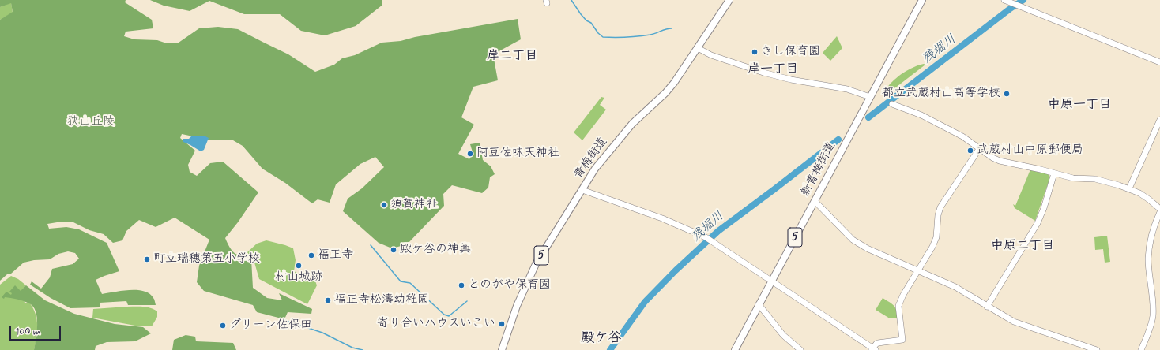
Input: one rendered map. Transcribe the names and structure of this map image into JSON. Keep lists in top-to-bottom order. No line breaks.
{"streets":{"main road":["青梅街道","新青梅街道","5"]},"districts":["岸二丁目","岸一丁目","中原一丁目","中原二丁目","殿ケ谷"],"water":["残堀川"],"parks":["狭山丘陵"],"places":["きし保育園","都立武蔵村山高等学校","武蔵村山中原郵便局","阿豆佐味天神社","須賀神社","殿ケ谷の神輿","福正寺","町立瑞穂第五小学校","村山城跡","とのがや保育園","福正寺松濤幼稚園","寄り合いハウスいこい","グリーン佐保田"],"scale_bar":"100 m"}
